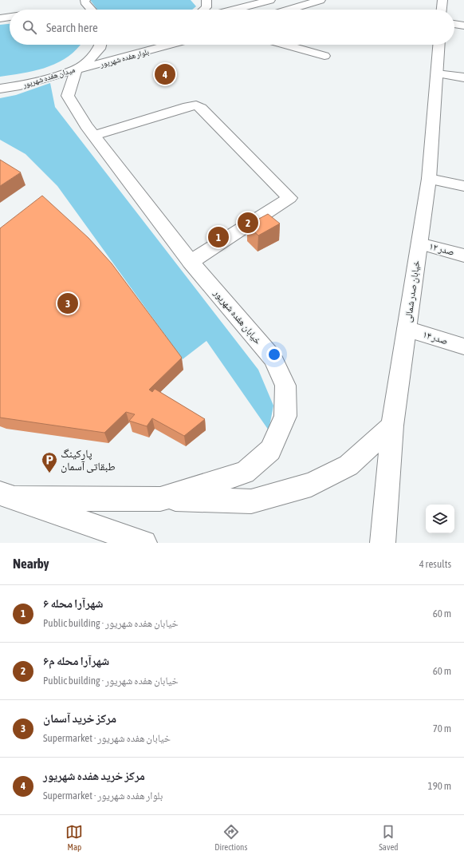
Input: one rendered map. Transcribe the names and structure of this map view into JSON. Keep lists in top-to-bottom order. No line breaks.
{"streets":{"main road":["بلوار هفده شهریور","میدان هفده شهریور","صدر ۱۲","خیابان صدر شمالی","خیابان هفده شهریور","صدر ۱۴"]},"crossings":[["بلوار هفده شهریور","میدان هفده شهریور"],["بلوار هفده شهریور","خیابان هفده شهریور"],["میدان هفده شهریور","خیابان هفده شهریور"],["صدر ۱۲","خیابان صدر شمالی"],["خیابان صدر شمالی","صدر ۱۴"]],"places":{"parking":["پارکینگ طبقاتی آسمان"]},"page":{"search":"Search here","pins":["4","2","1","3"],"heading":["Nearby","4 results"],"list":[{"mark":"1","name":"شهرآرا محله ۶","note":"Public building · خیابان هفده شهریور","value":"60 m"},{"mark":"2","name":"شهرآرا محله م۶","note":"Public building · خیابان هفده شهریور","value":"60 m"},{"mark":"3","name":"مرکز خرید آسمان","note":"Supermarket · خیابان هفده شهریور","value":"70 m"},{"mark":"4","name":"مرکز خرید هفده شهریور","note":"Supermarket · بلوار هفده شهریور","value":"190 m"}],"nav":["Map","Directions","Saved"]}}
